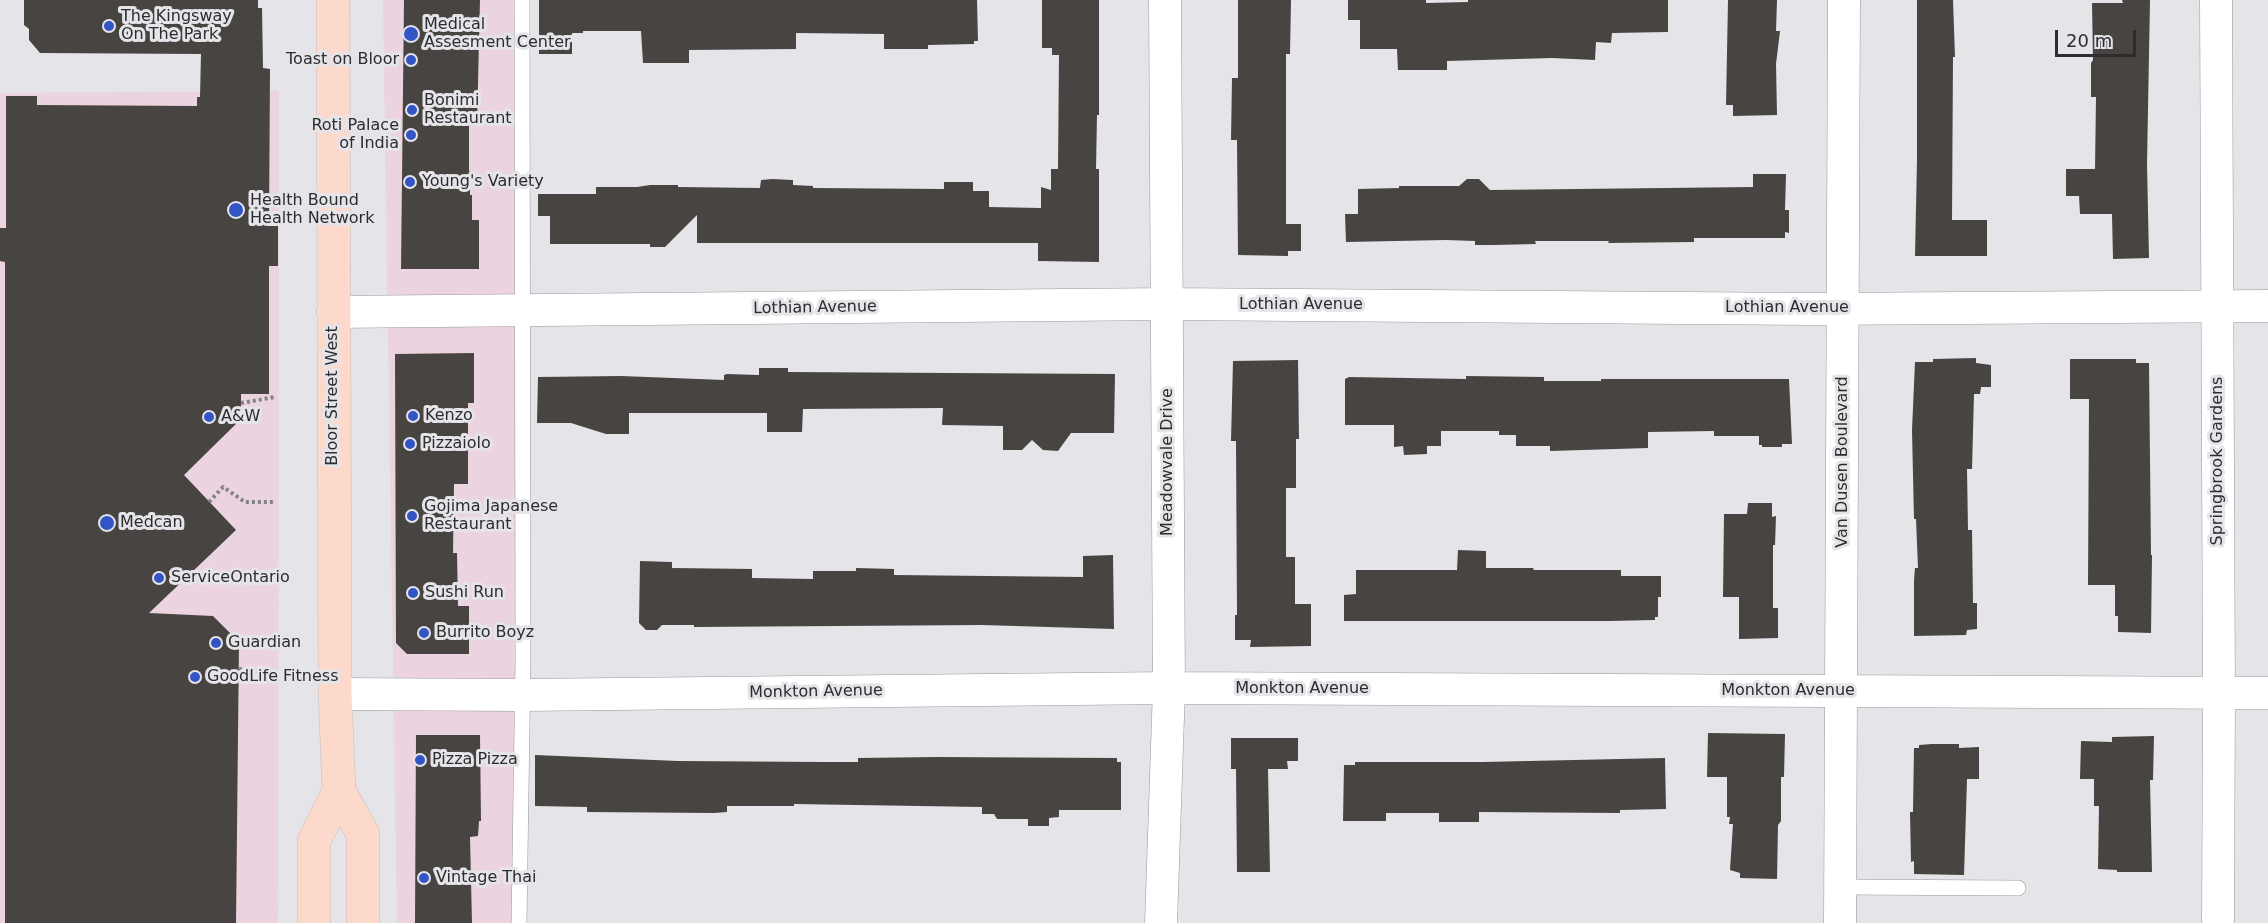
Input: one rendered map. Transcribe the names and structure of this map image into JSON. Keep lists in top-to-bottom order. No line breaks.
{"streets":{"main road":["Bloor Street West"],"street":["Lothian Avenue","Springbrook Gardens","Meadowvale Drive","Van Dusen Boulevard","Monkton Avenue"]},"crossings":[["Lothian Avenue","Bloor Street West"],["Lothian Avenue","Springbrook Gardens"],["Lothian Avenue","Meadowvale Drive"],["Lothian Avenue","Van Dusen Boulevard"],["Bloor Street West","Monkton Avenue"],["Springbrook Gardens","Monkton Avenue"],["Meadowvale Drive","Monkton Avenue"],["Van Dusen Boulevard","Monkton Avenue"]],"places":["The Kingsway On The Park","Medical Assesment Center","Toast on Bloor","Bonimi Restaurant","Roti Palace of India","Young's Variety","Health Bound Health Network","Kenzo","A&W","Pizzaiolo","Gojima Japanese Restaurant","Medcan","ServiceOntario","Sushi Run","Burrito Boyz","Guardian","GoodLife Fitness","Pizza Pizza","Vintage Thai"],"scale_bar":"20 m"}
